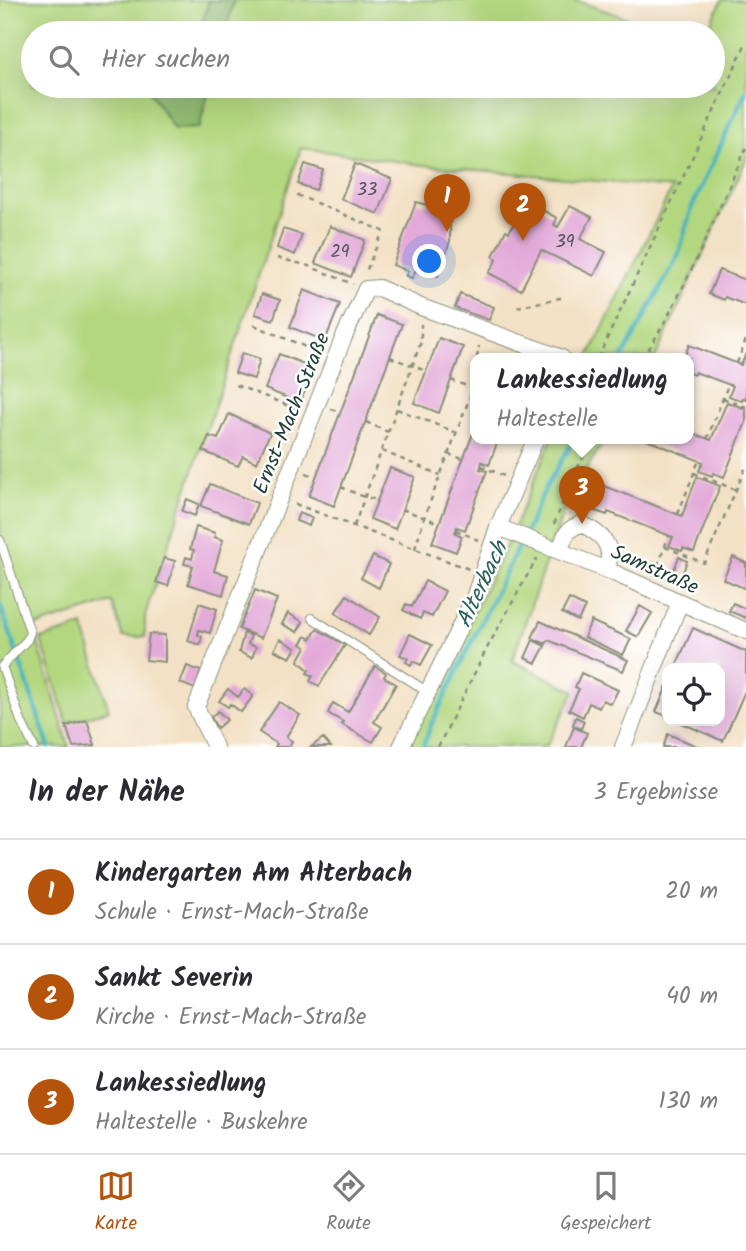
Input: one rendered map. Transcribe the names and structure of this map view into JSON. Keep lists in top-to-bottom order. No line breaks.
{"streets":{"street":["Ernst-Mach-Straße","Samstraße"]},"water":["Alterbach"],"house_numbers":["33","39","29"],"page":{"search":"Hier suchen","pins":["1","2","3"],"popup":["Lankessiedlung","Haltestelle"],"heading":["In der Nähe","3 Ergebnisse"],"list":[{"mark":"1","name":"Kindergarten Am Alterbach","note":"Schule · Ernst-Mach-Straße","value":"20 m"},{"mark":"2","name":"Sankt Severin","note":"Kirche · Ernst-Mach-Straße","value":"40 m"},{"mark":"3","name":"Lankessiedlung","note":"Haltestelle · Buskehre","value":"130 m"}],"nav":["Karte","Route","Gespeichert"]}}
